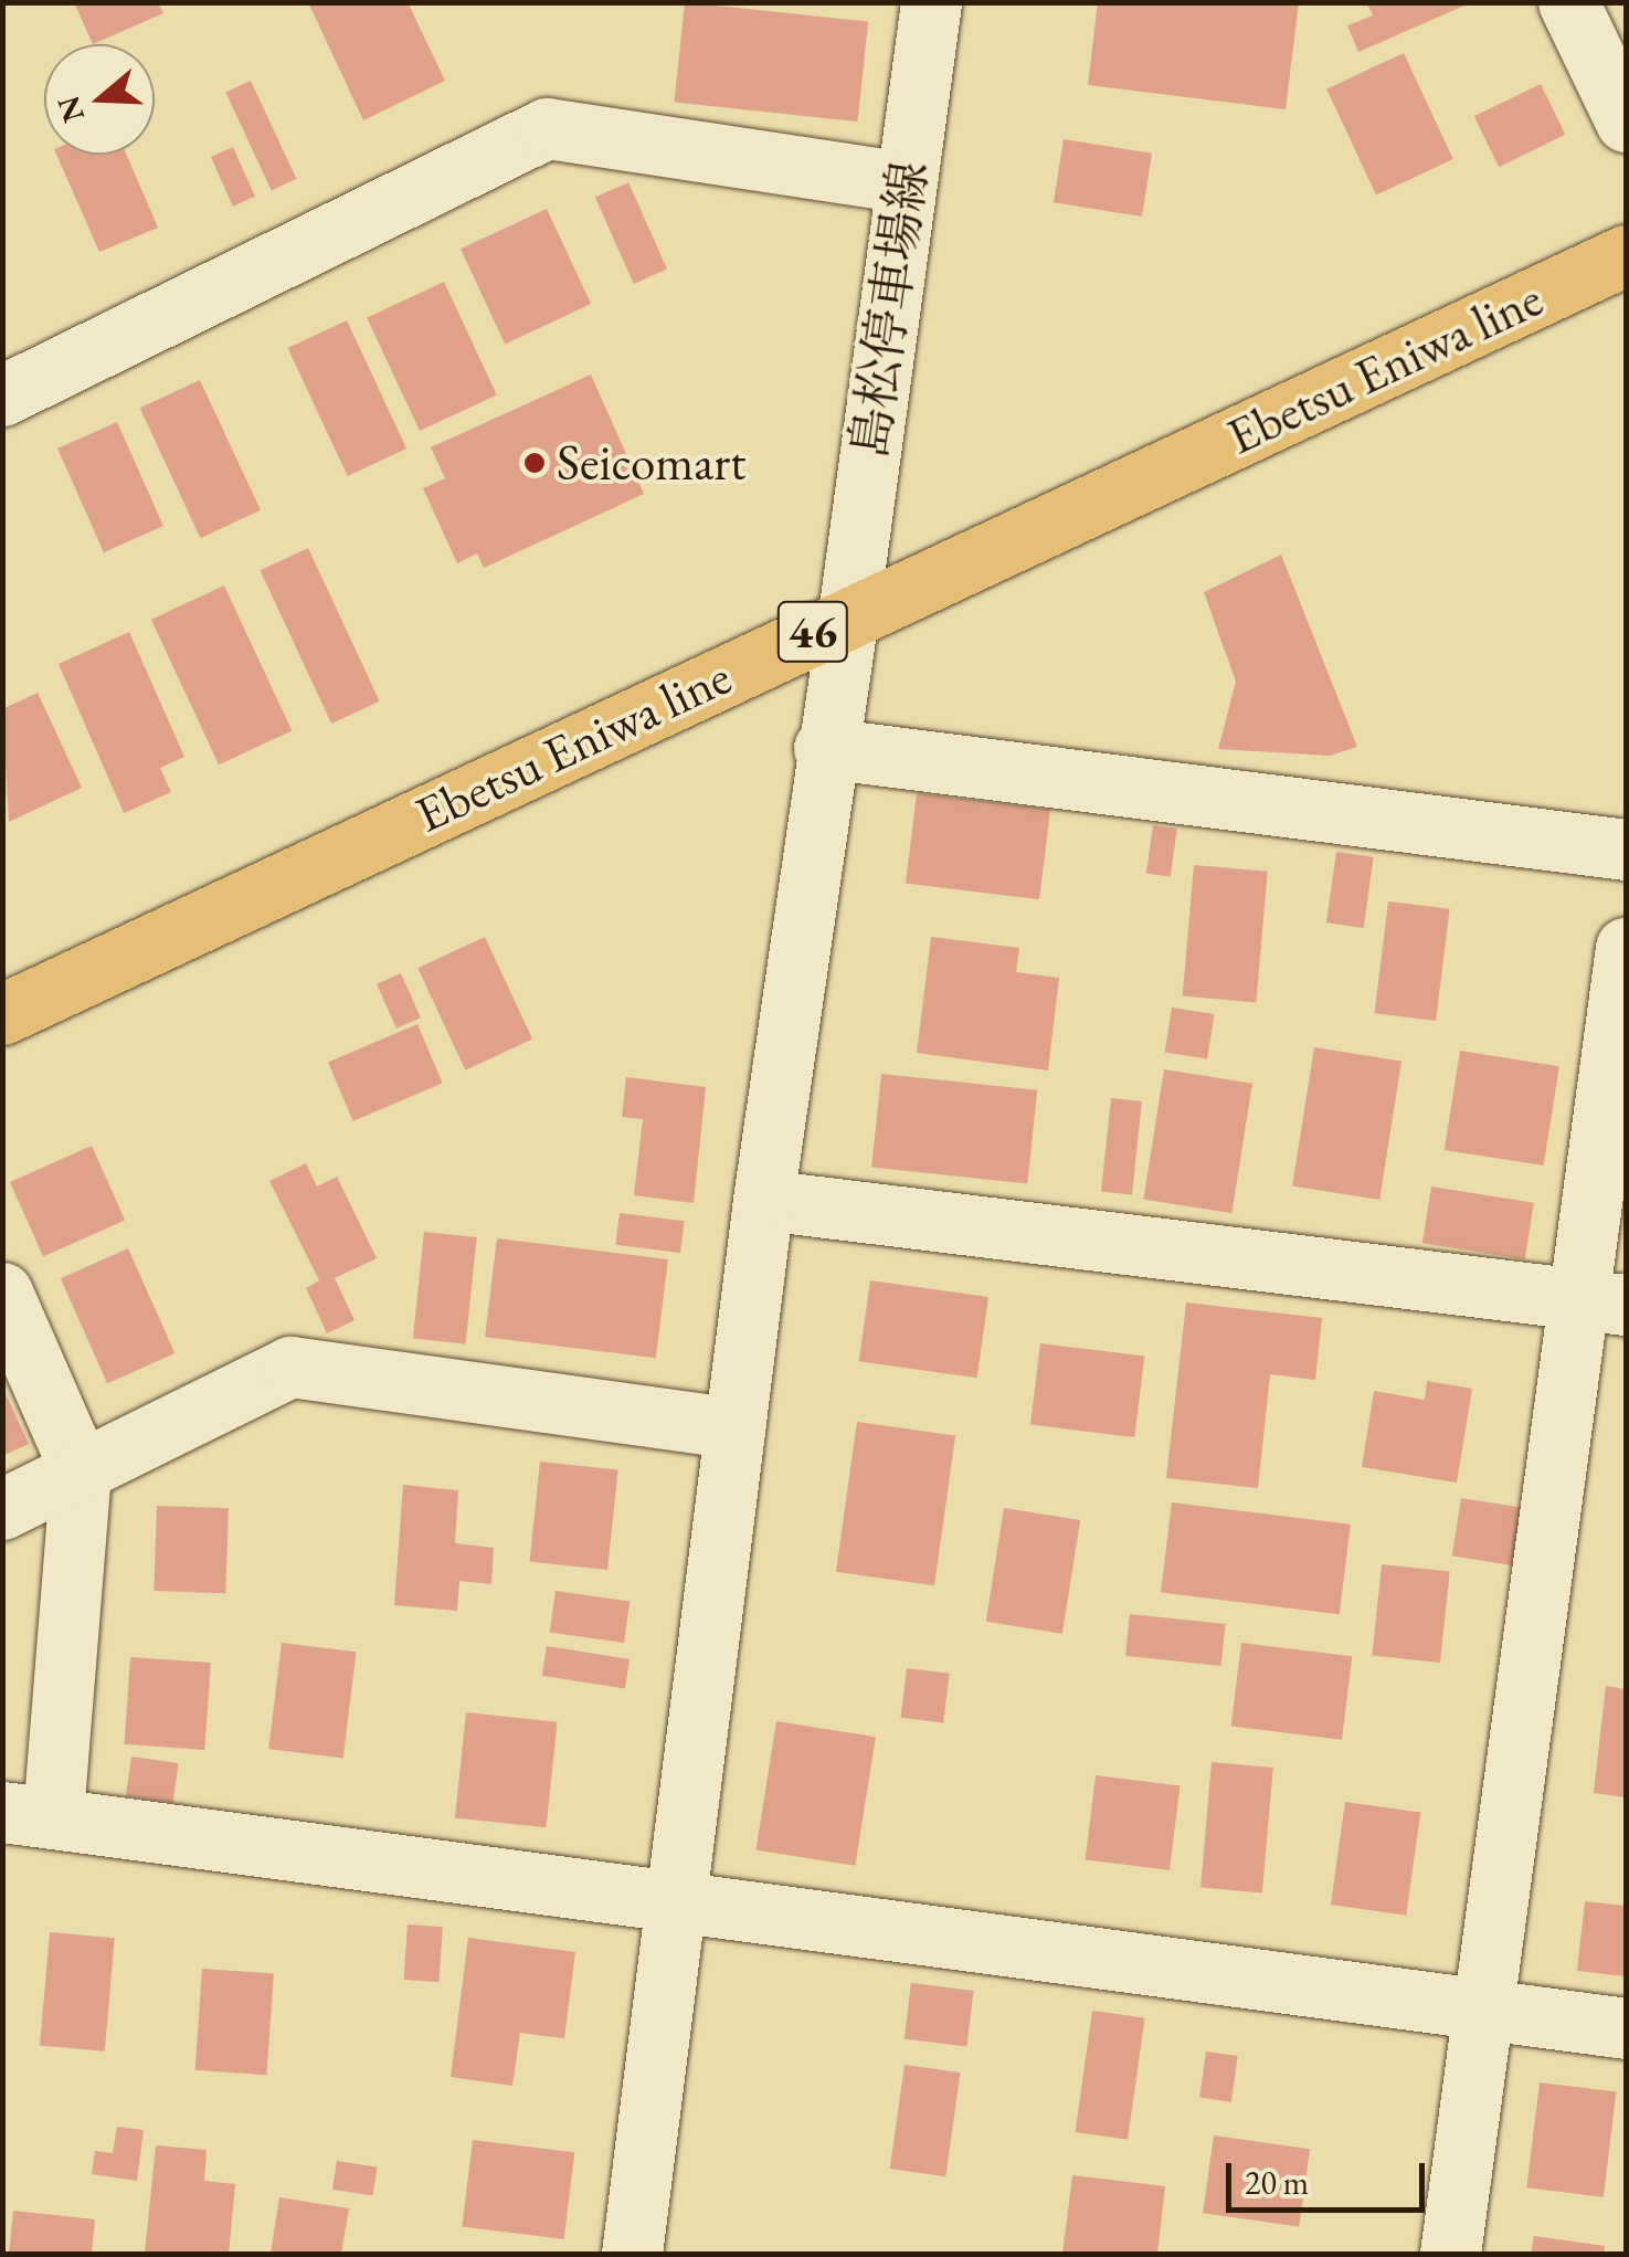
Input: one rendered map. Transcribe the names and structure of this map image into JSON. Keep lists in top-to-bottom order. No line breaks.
{"streets":{"main road":["Ebetsu Eniwa line","46"],"street":["島松停車場線"]},"crossings":[["島松停車場線","Ebetsu Eniwa line"]],"places":["Seicomart"],"scale_bar":"20 m","north":"left"}
